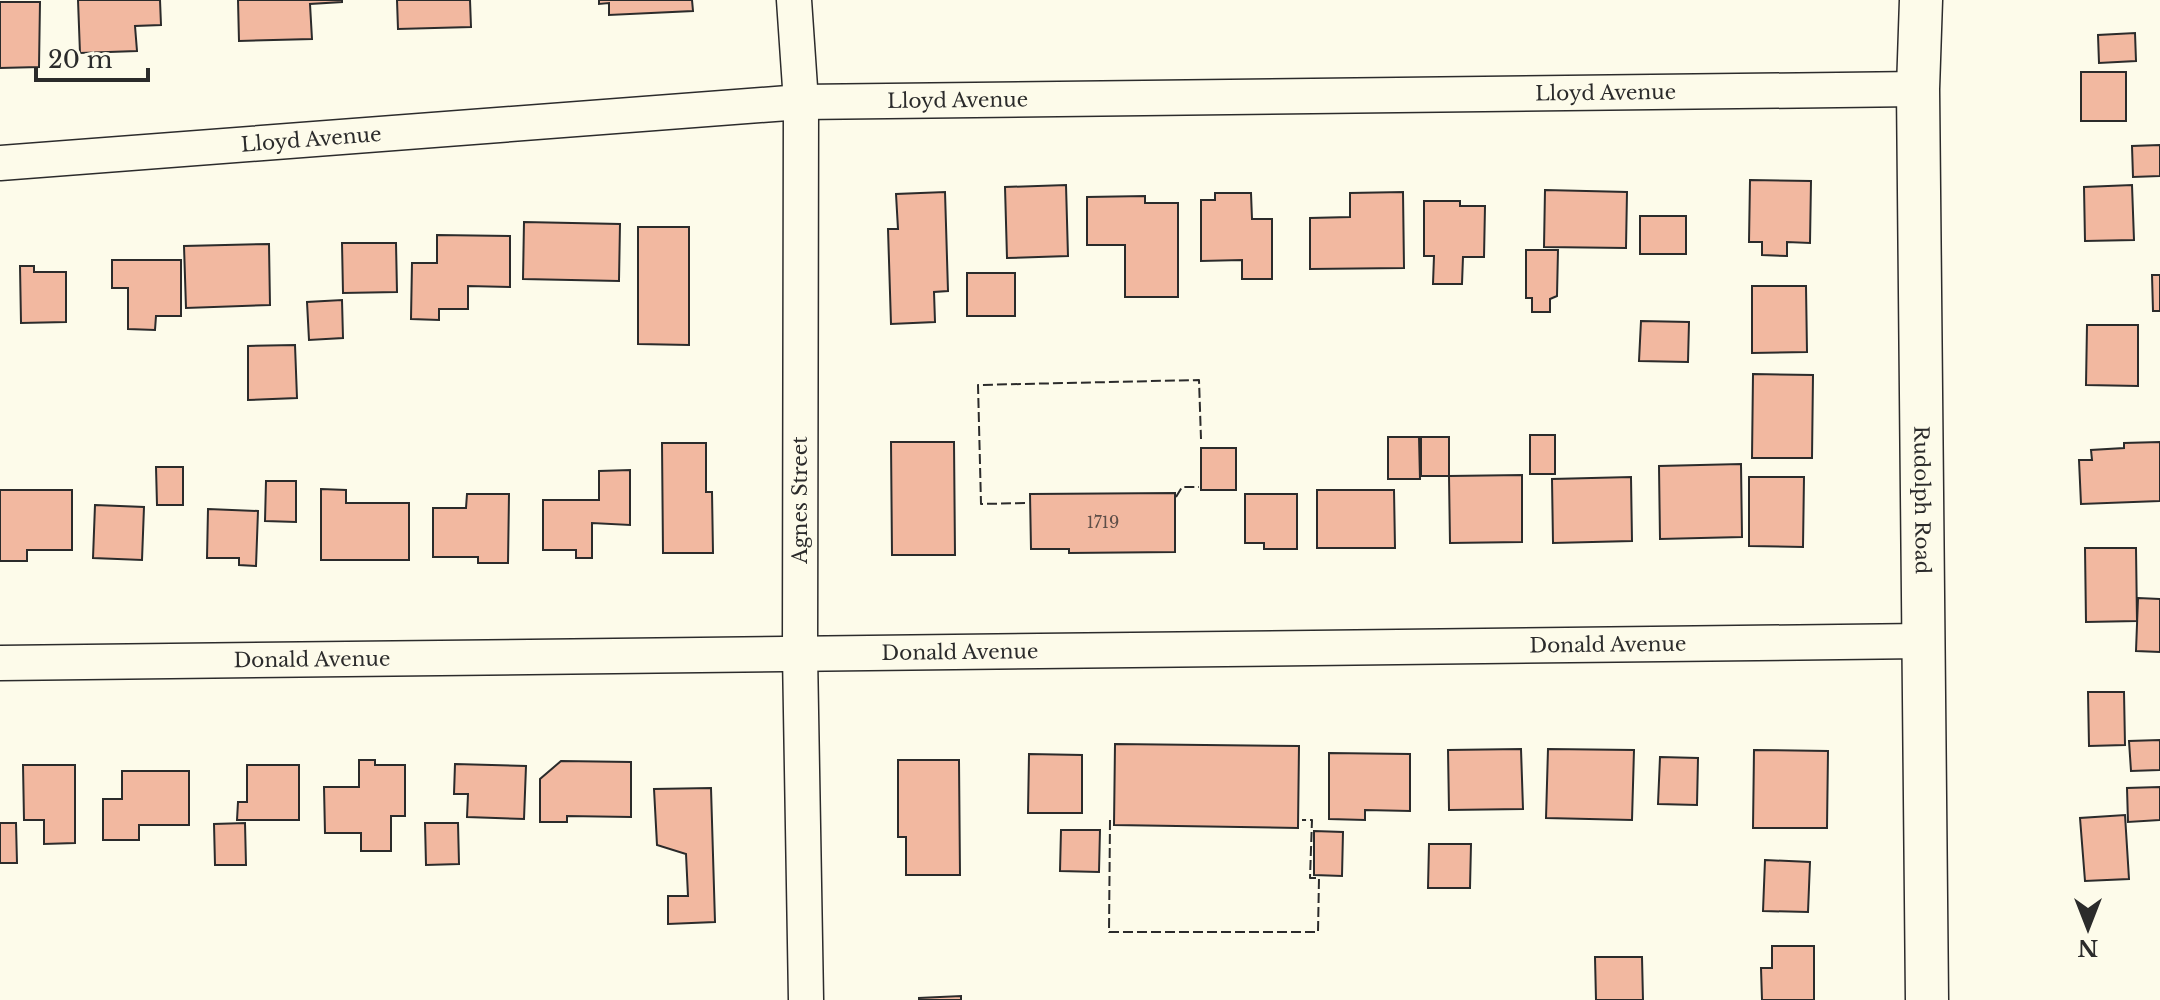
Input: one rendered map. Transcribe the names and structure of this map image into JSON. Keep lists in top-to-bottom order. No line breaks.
{"streets":{"street":["Lloyd Avenue","Agnes Street","Rudolph Road","Donald Avenue"]},"crossings":[["Lloyd Avenue","Agnes Street"],["Lloyd Avenue","Rudolph Road"],["Agnes Street","Donald Avenue"],["Rudolph Road","Donald Avenue"]],"house_numbers":["1719"],"scale_bar":"20 m","north":"bottom"}
